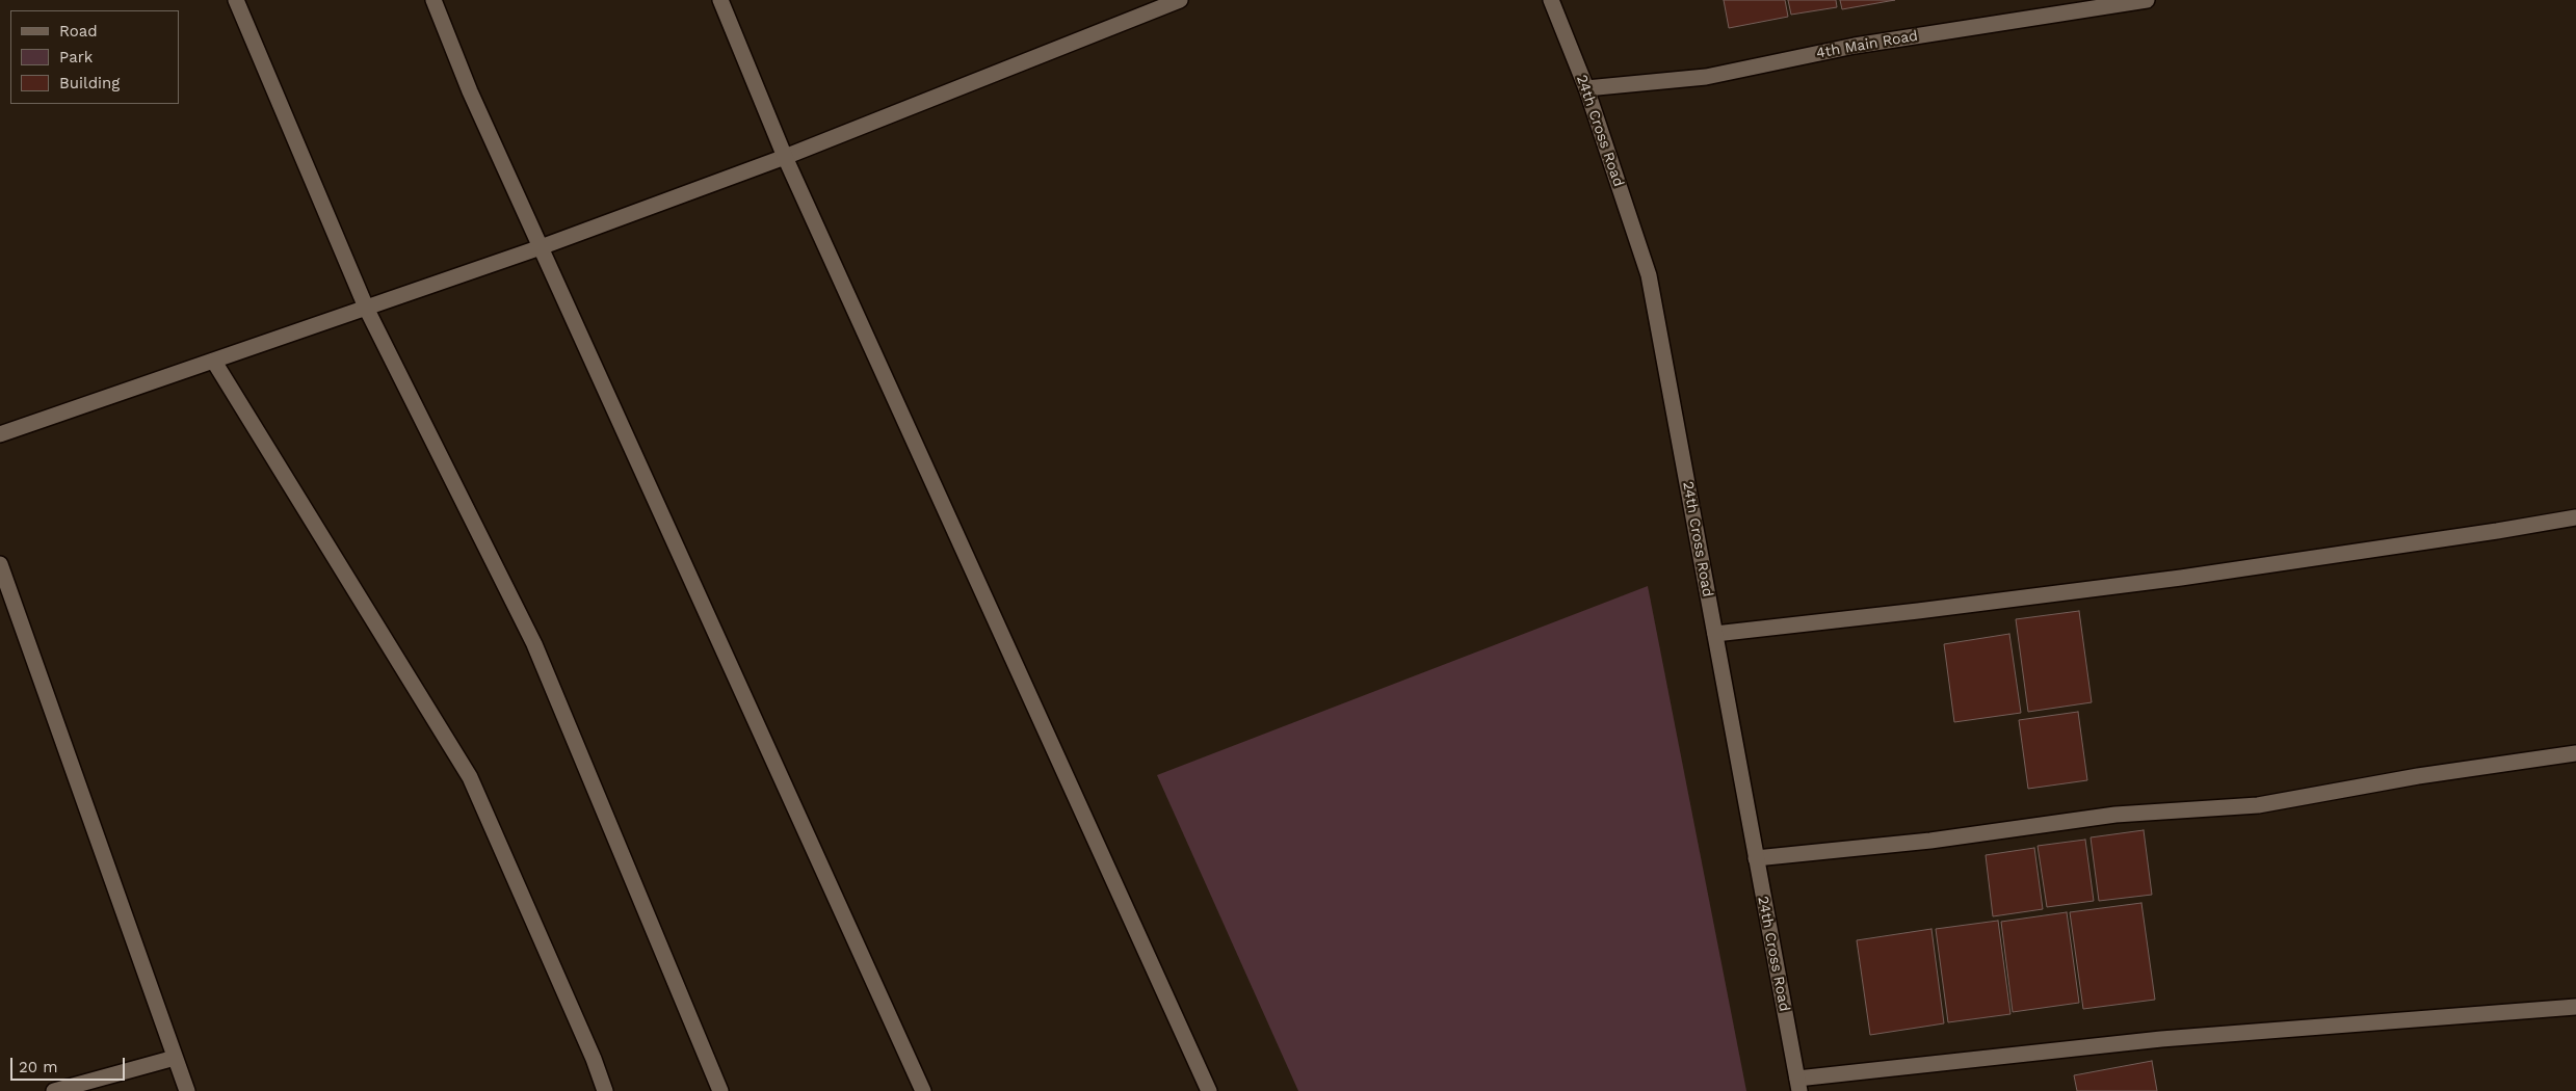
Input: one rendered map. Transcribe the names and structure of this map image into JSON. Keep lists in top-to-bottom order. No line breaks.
{"streets":{"street":["4th Main Road","24th Cross Road"]},"crossings":[["4th Main Road","24th Cross Road"]],"legend":["Road","Park","Building"],"scale_bar":"20 m"}
